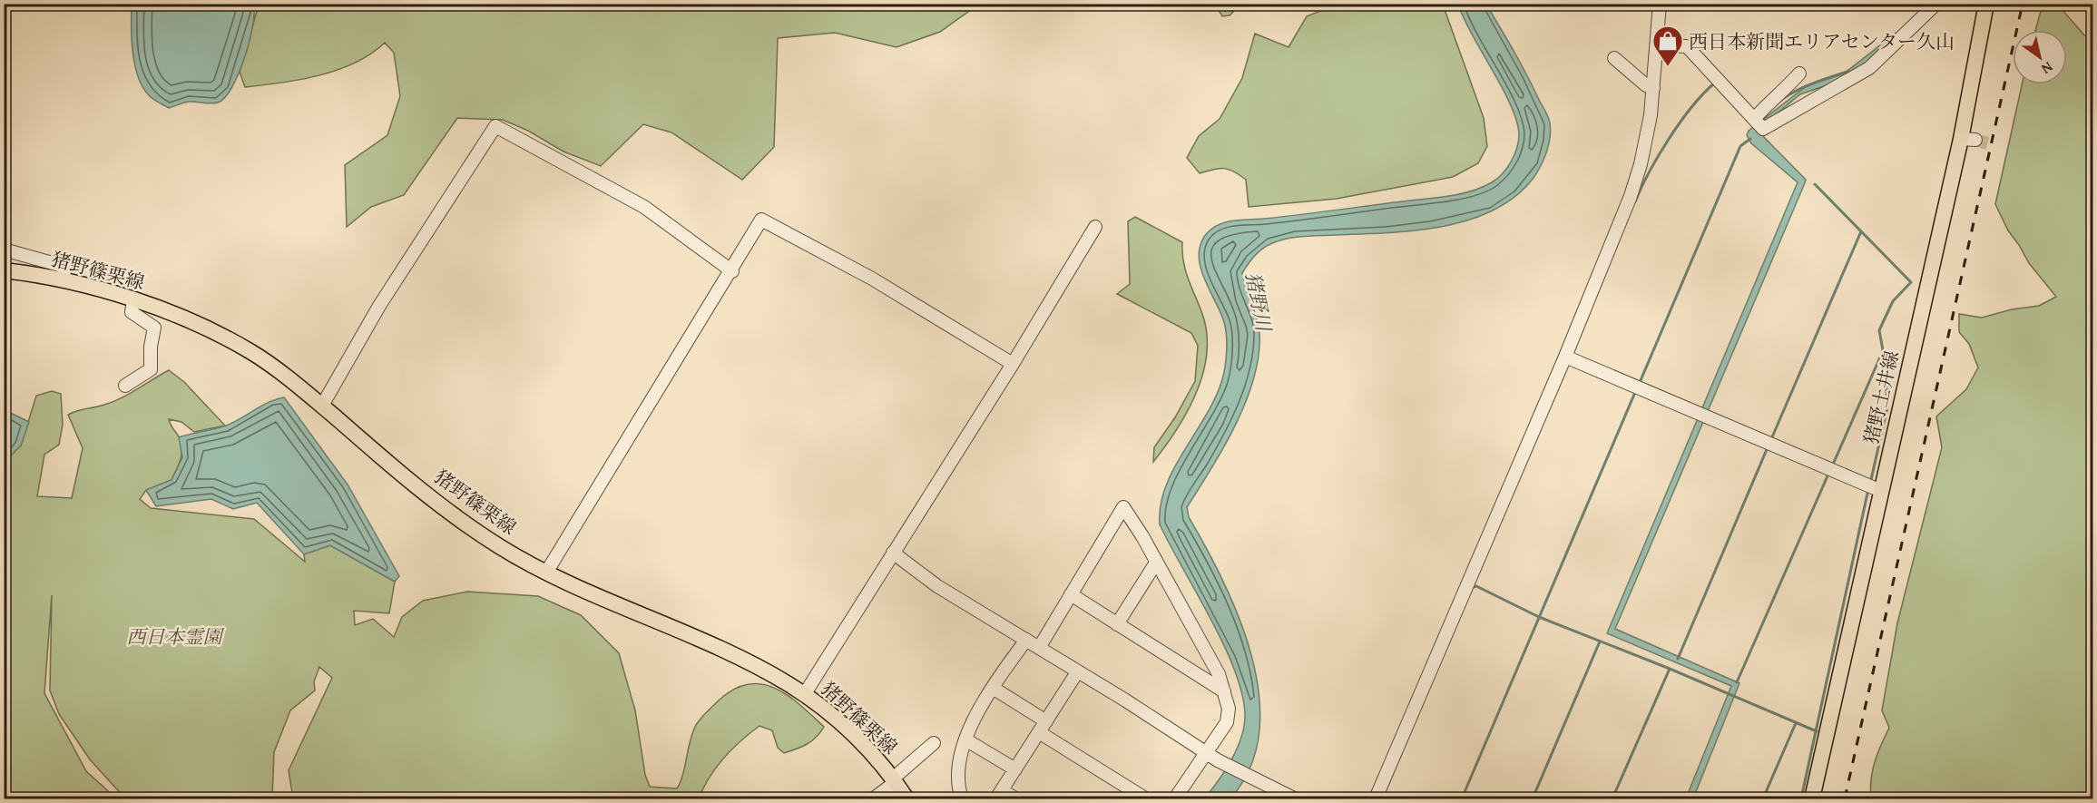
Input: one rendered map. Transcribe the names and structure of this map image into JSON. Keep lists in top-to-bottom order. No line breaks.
{"streets":{"main road":["猪野篠栗線","猪野土井線"]},"water":["猪野川"],"parks":["西日本霊園"],"places":{"shop":["西日本新聞エリアセンター久山"]},"north":"bottom right"}
